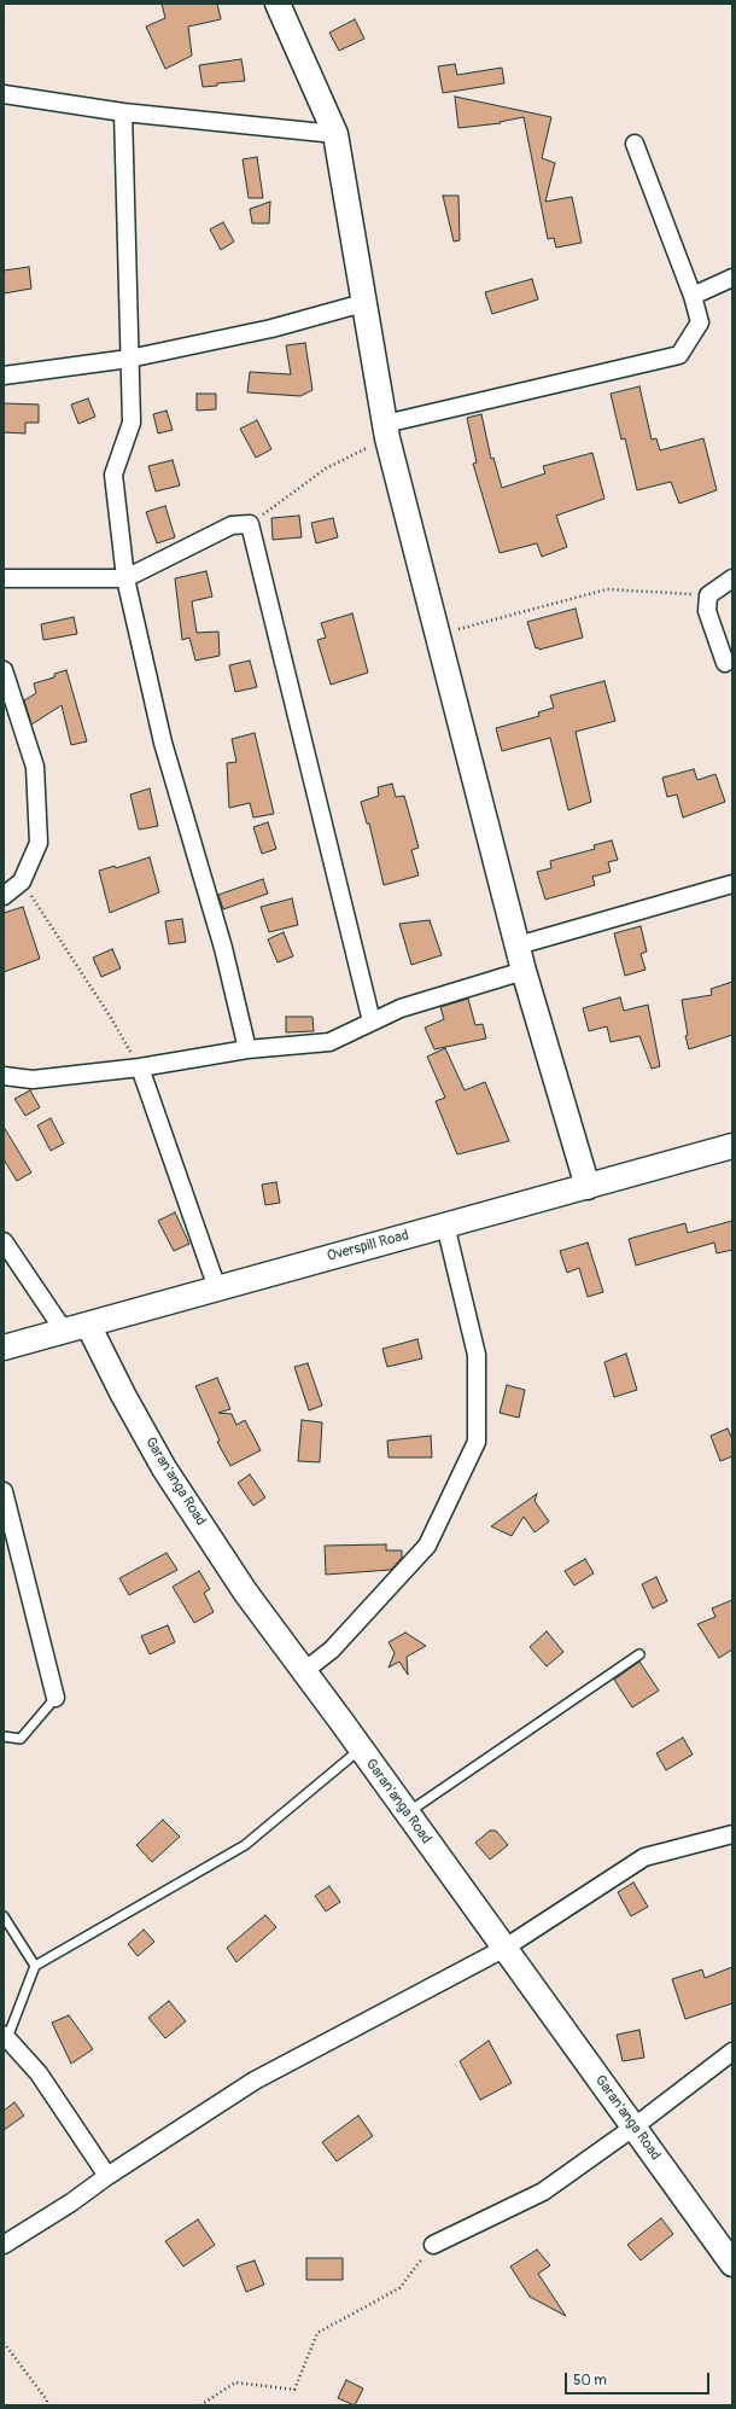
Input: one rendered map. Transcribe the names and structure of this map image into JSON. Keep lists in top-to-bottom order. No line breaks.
{"streets":{"street":["Overspill Road","Garan'anga Road"]},"crossings":[["Overspill Road","Garan'anga Road"]],"scale_bar":"50 m"}
